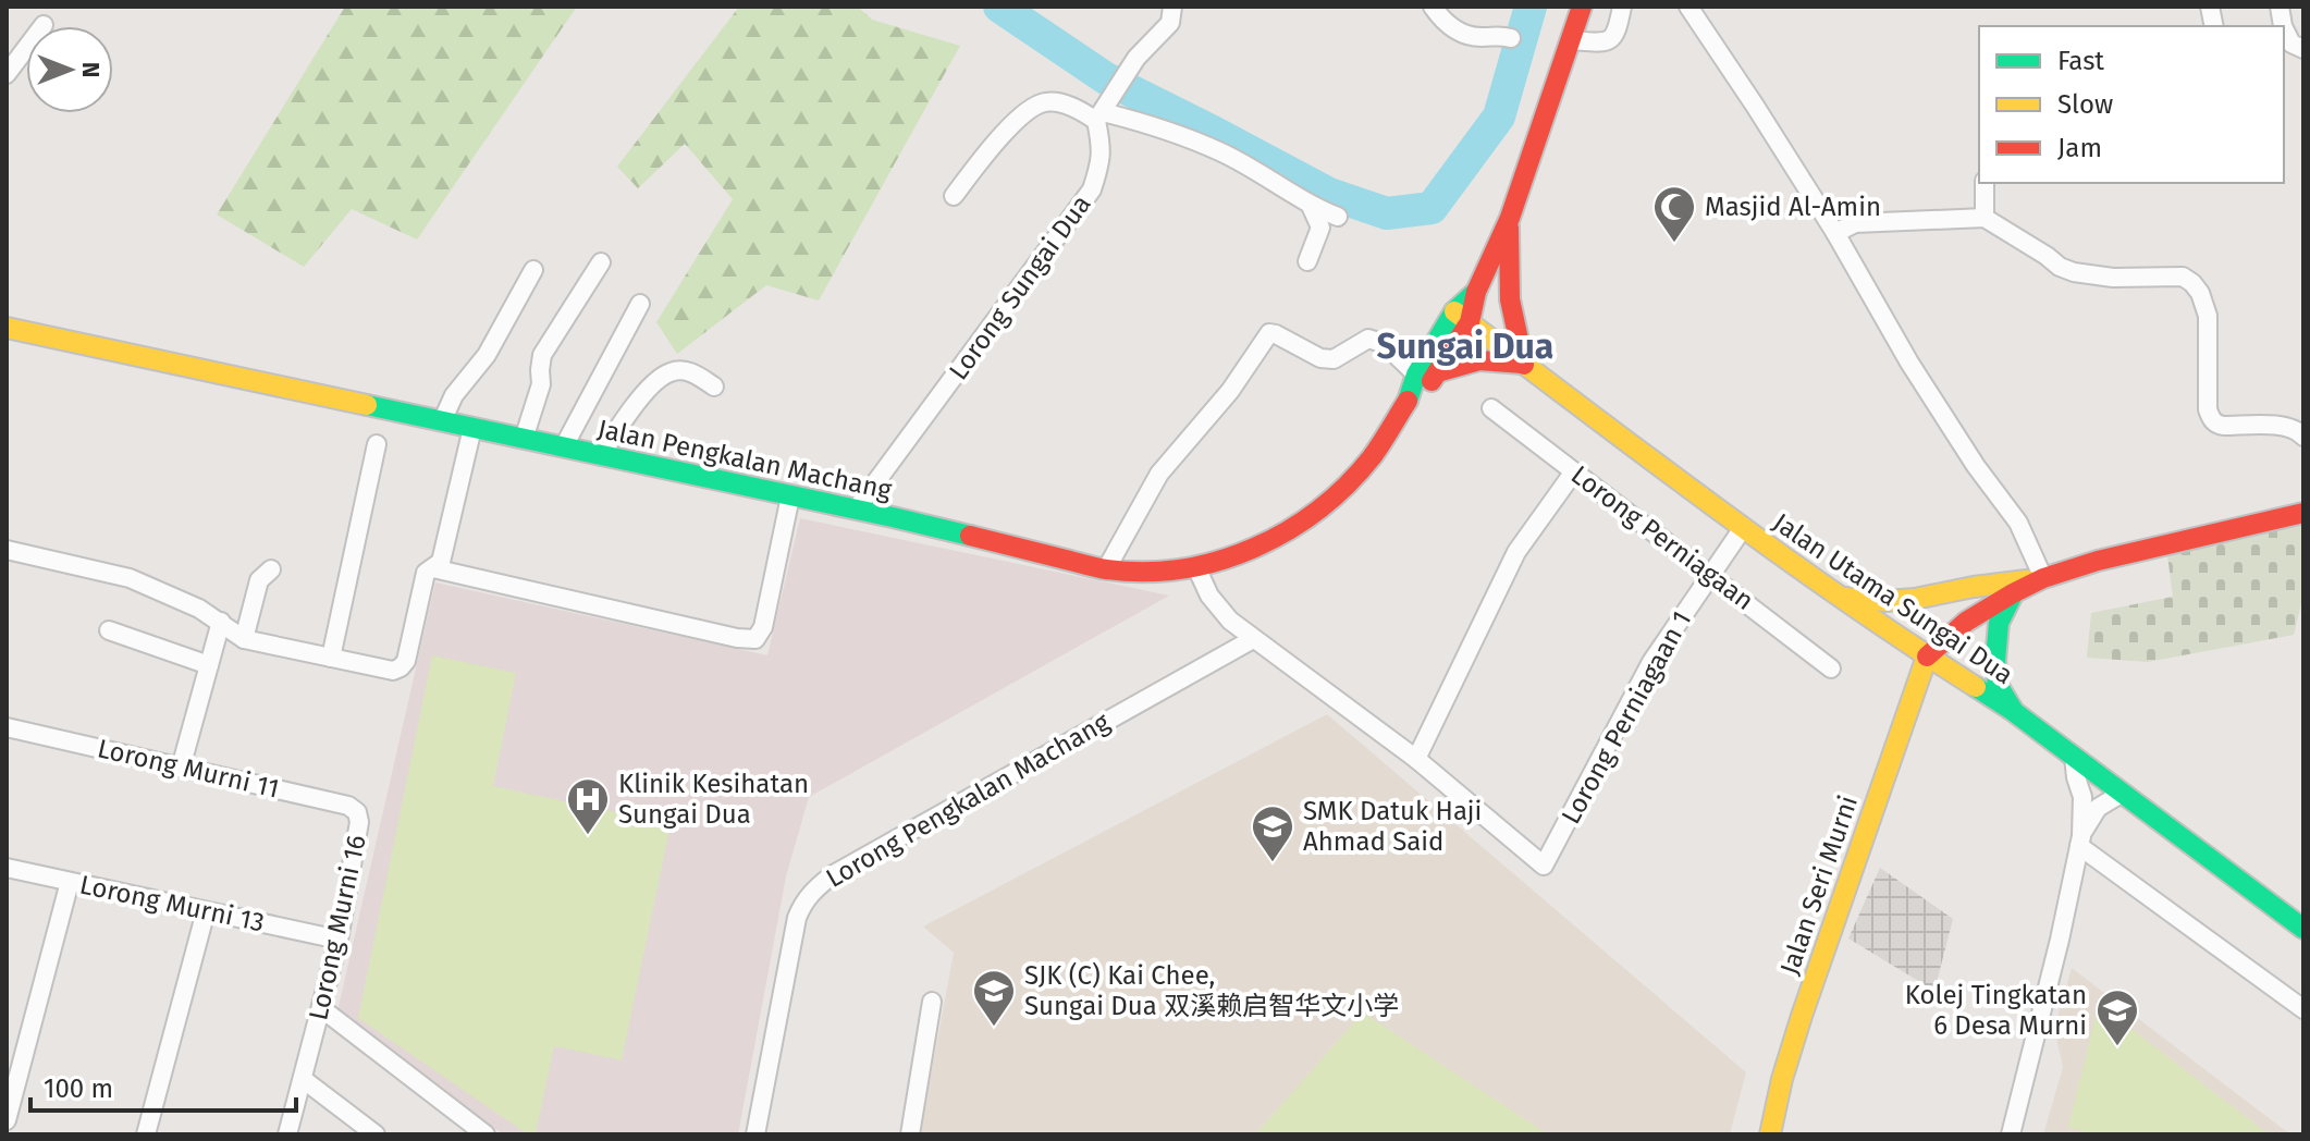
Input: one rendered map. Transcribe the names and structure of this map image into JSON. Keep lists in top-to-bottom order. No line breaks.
{"streets":{"main road":["Jalan Pengkalan Machang","Jalan Utama Sungai Dua","Jalan Seri Murni"],"street":["Lorong Sungai Dua","Lorong Perniagaan","Lorong Perniagaan 1","Lorong Murni 11","Lorong Pengkalan Machang","Lorong Murni 13","Lorong Murni 16"]},"crossings":[["Lorong Sungai Dua","Jalan Pengkalan Machang"],["Jalan Pengkalan Machang","Jalan Utama Sungai Dua"],["Lorong Perniagaan","Lorong Perniagaan 1"],["Jalan Utama Sungai Dua","Lorong Perniagaan 1"],["Jalan Utama Sungai Dua","Jalan Seri Murni"],["Lorong Murni 11","Lorong Murni 16"],["Lorong Murni 13","Lorong Murni 16"]],"districts":["Sungai Dua"],"places":{"mosque":["Masjid Al-Amin"],"hospital":["Klinik Kesihatan Sungai Dua"],"school or university":["SMK Datuk Haji Ahmad Said","SJK (C) Kai Chee, Sungai Dua 双溪赖启智华文小学","Kolej Tingkatan 6 Desa Murni"]},"legend":["Fast","Slow","Jam"],"scale_bar":"100 m","north":"right"}
